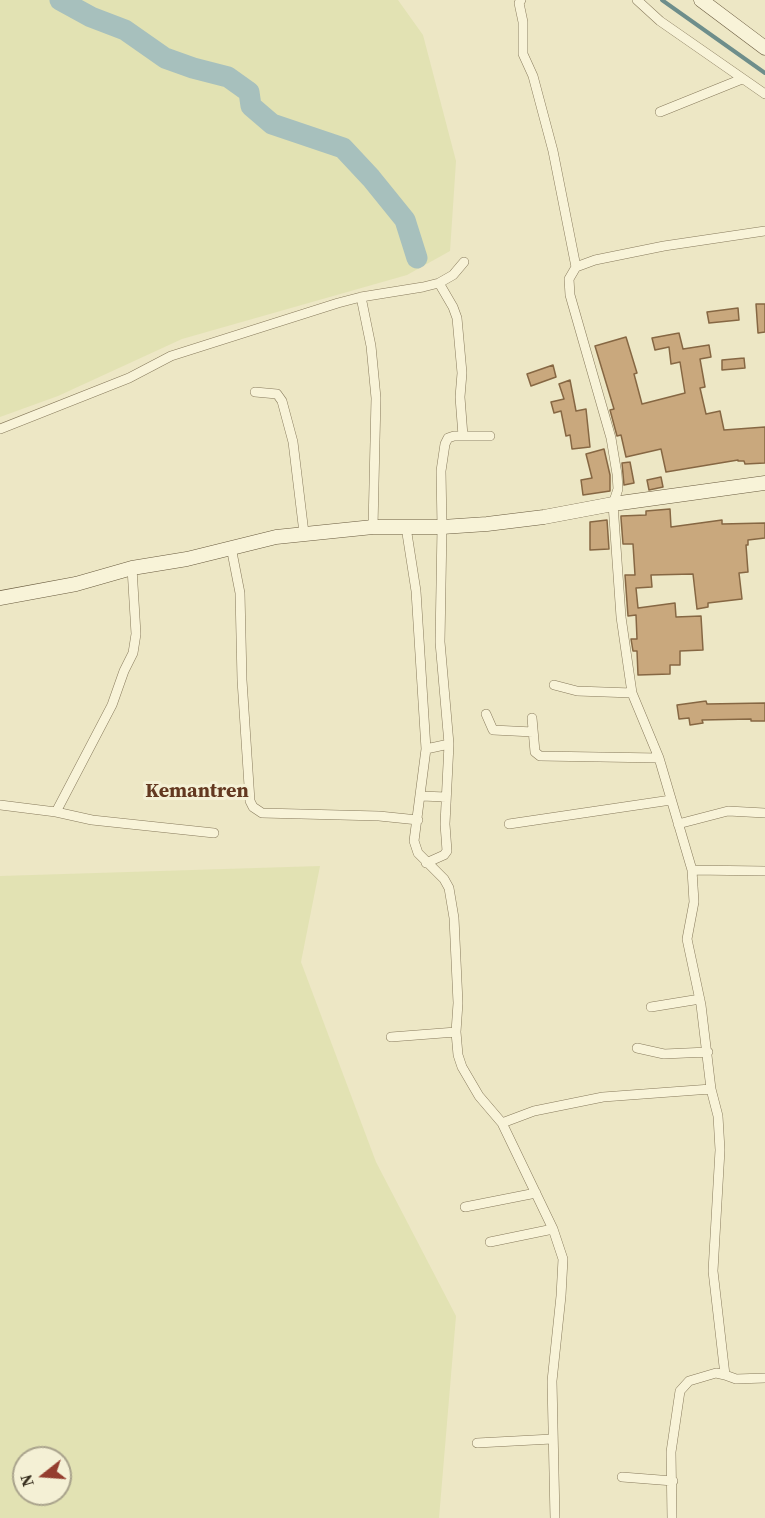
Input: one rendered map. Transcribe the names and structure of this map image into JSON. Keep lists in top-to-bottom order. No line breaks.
{"districts":["Kemantren"],"north":"left"}
